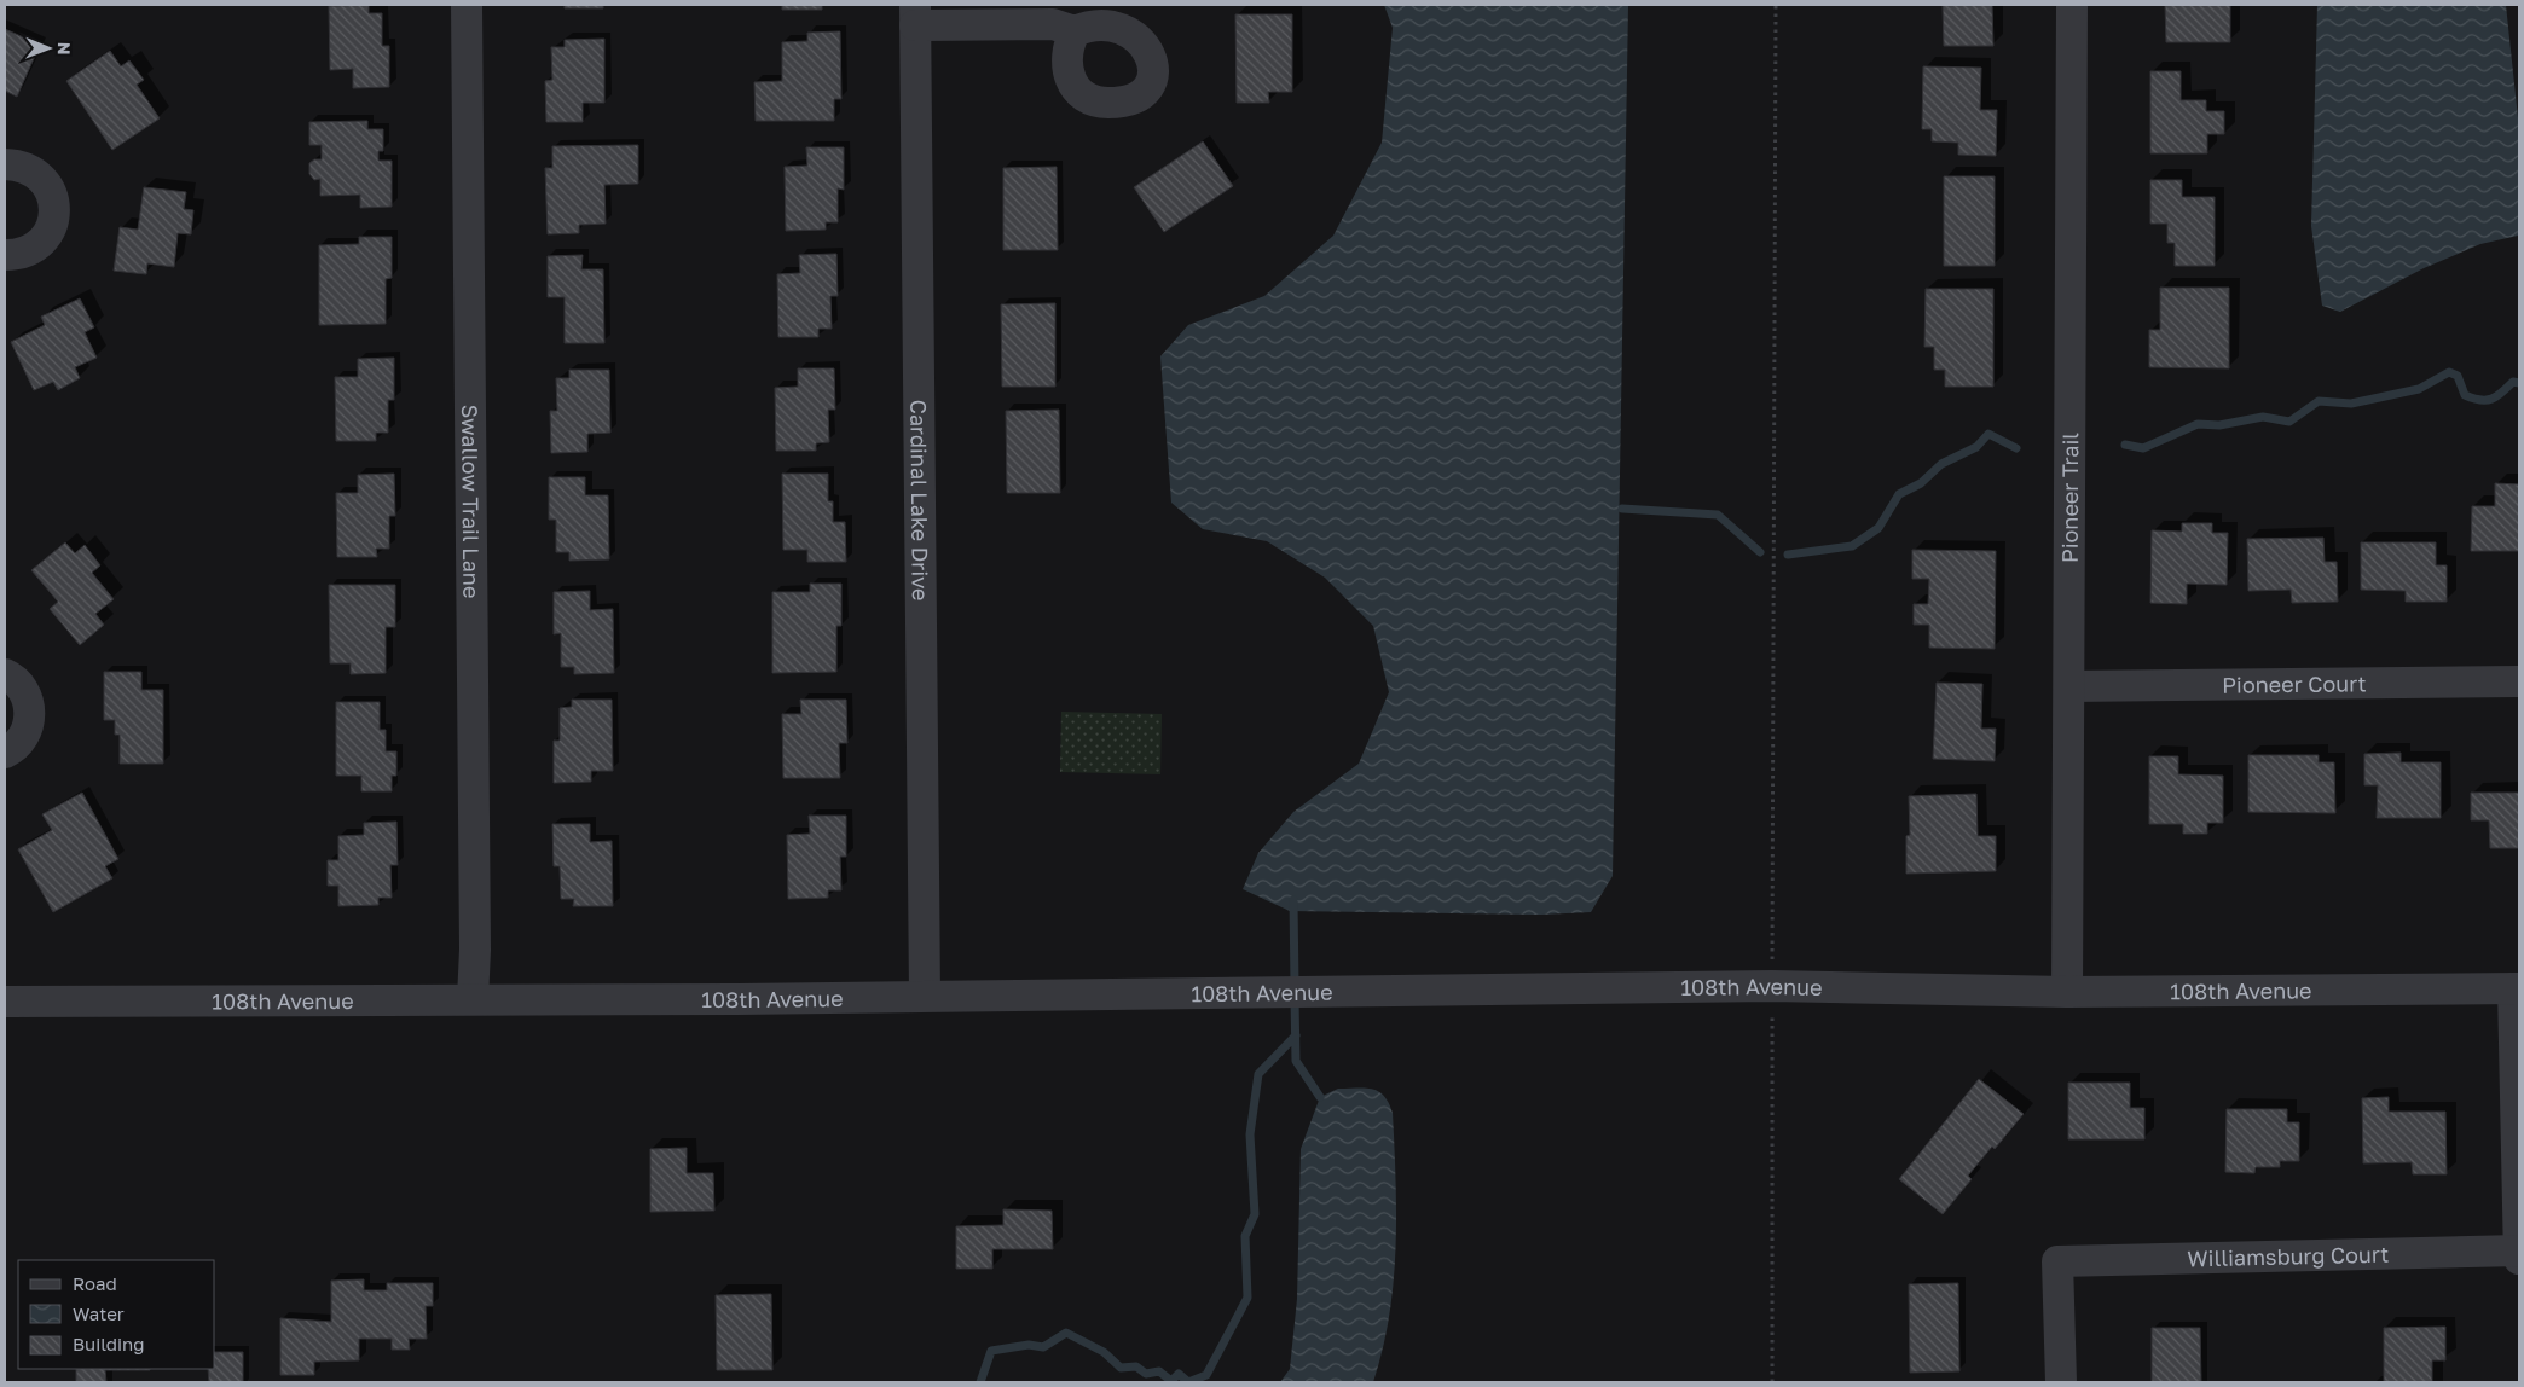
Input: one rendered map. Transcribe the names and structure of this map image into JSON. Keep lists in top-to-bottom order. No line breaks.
{"streets":{"street":["Pioneer Trail","Cardinal Lake Drive","Swallow Trail Lane","Pioneer Court","108th Avenue","Williamsburg Court"]},"crossings":[["Pioneer Trail","Pioneer Court"],["Pioneer Trail","108th Avenue"],["Cardinal Lake Drive","108th Avenue"],["Swallow Trail Lane","108th Avenue"]],"legend":["Road","Water","Building"],"north":"right"}
